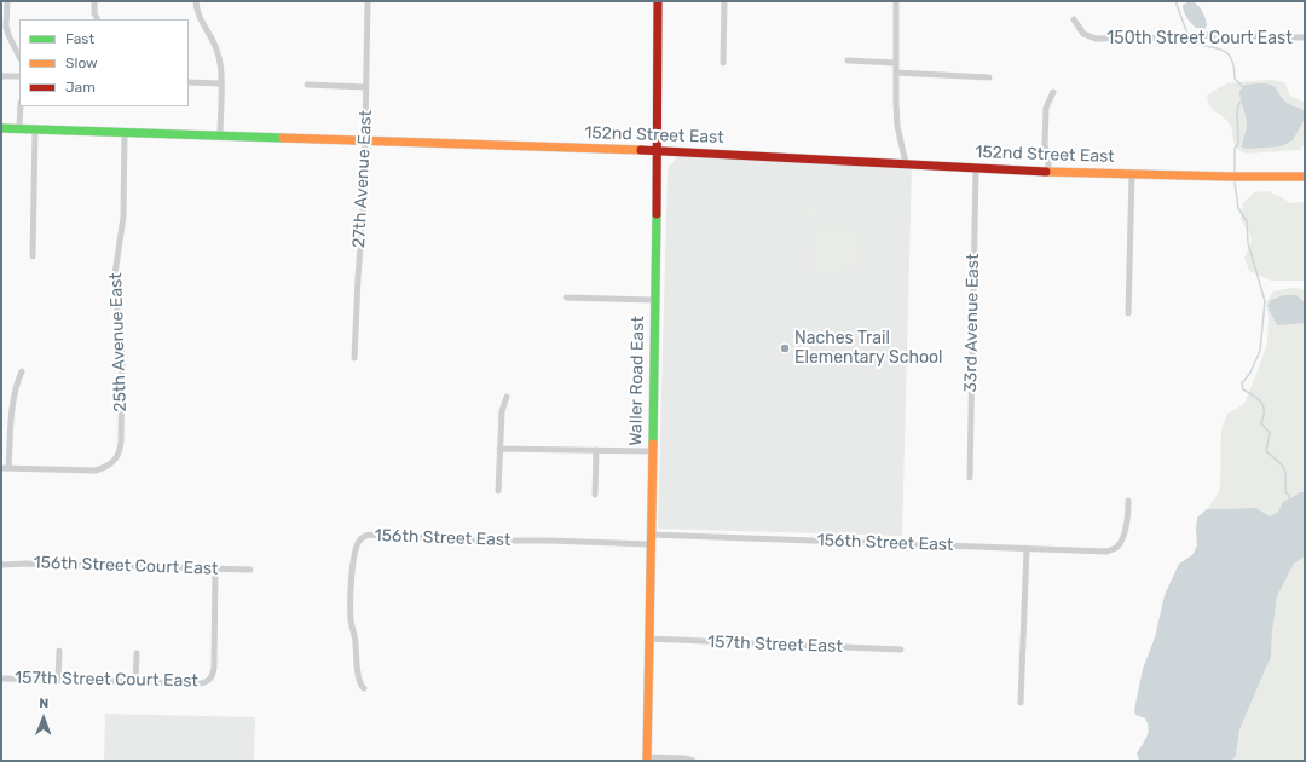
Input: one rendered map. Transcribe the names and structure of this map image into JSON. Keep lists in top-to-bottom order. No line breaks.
{"streets":{"main road":["152nd Street East","Waller Road East"],"street":["150th Street Court East","27th Avenue East","33rd Avenue East","25th Avenue East","156th Street East","156th Street Court East","157th Street East","157th Street Court East"]},"crossings":[["152nd Street East","27th Avenue East"],["152nd Street East","33rd Avenue East"],["152nd Street East","25th Avenue East"],["152nd Street East","Waller Road East"],["Waller Road East","156th Street East"],["Waller Road East","157th Street East"],["156th Street Court East","157th Street Court East"]],"places":["Naches Trail Elementary School"],"legend":["Fast","Slow","Jam"],"north":"top"}
